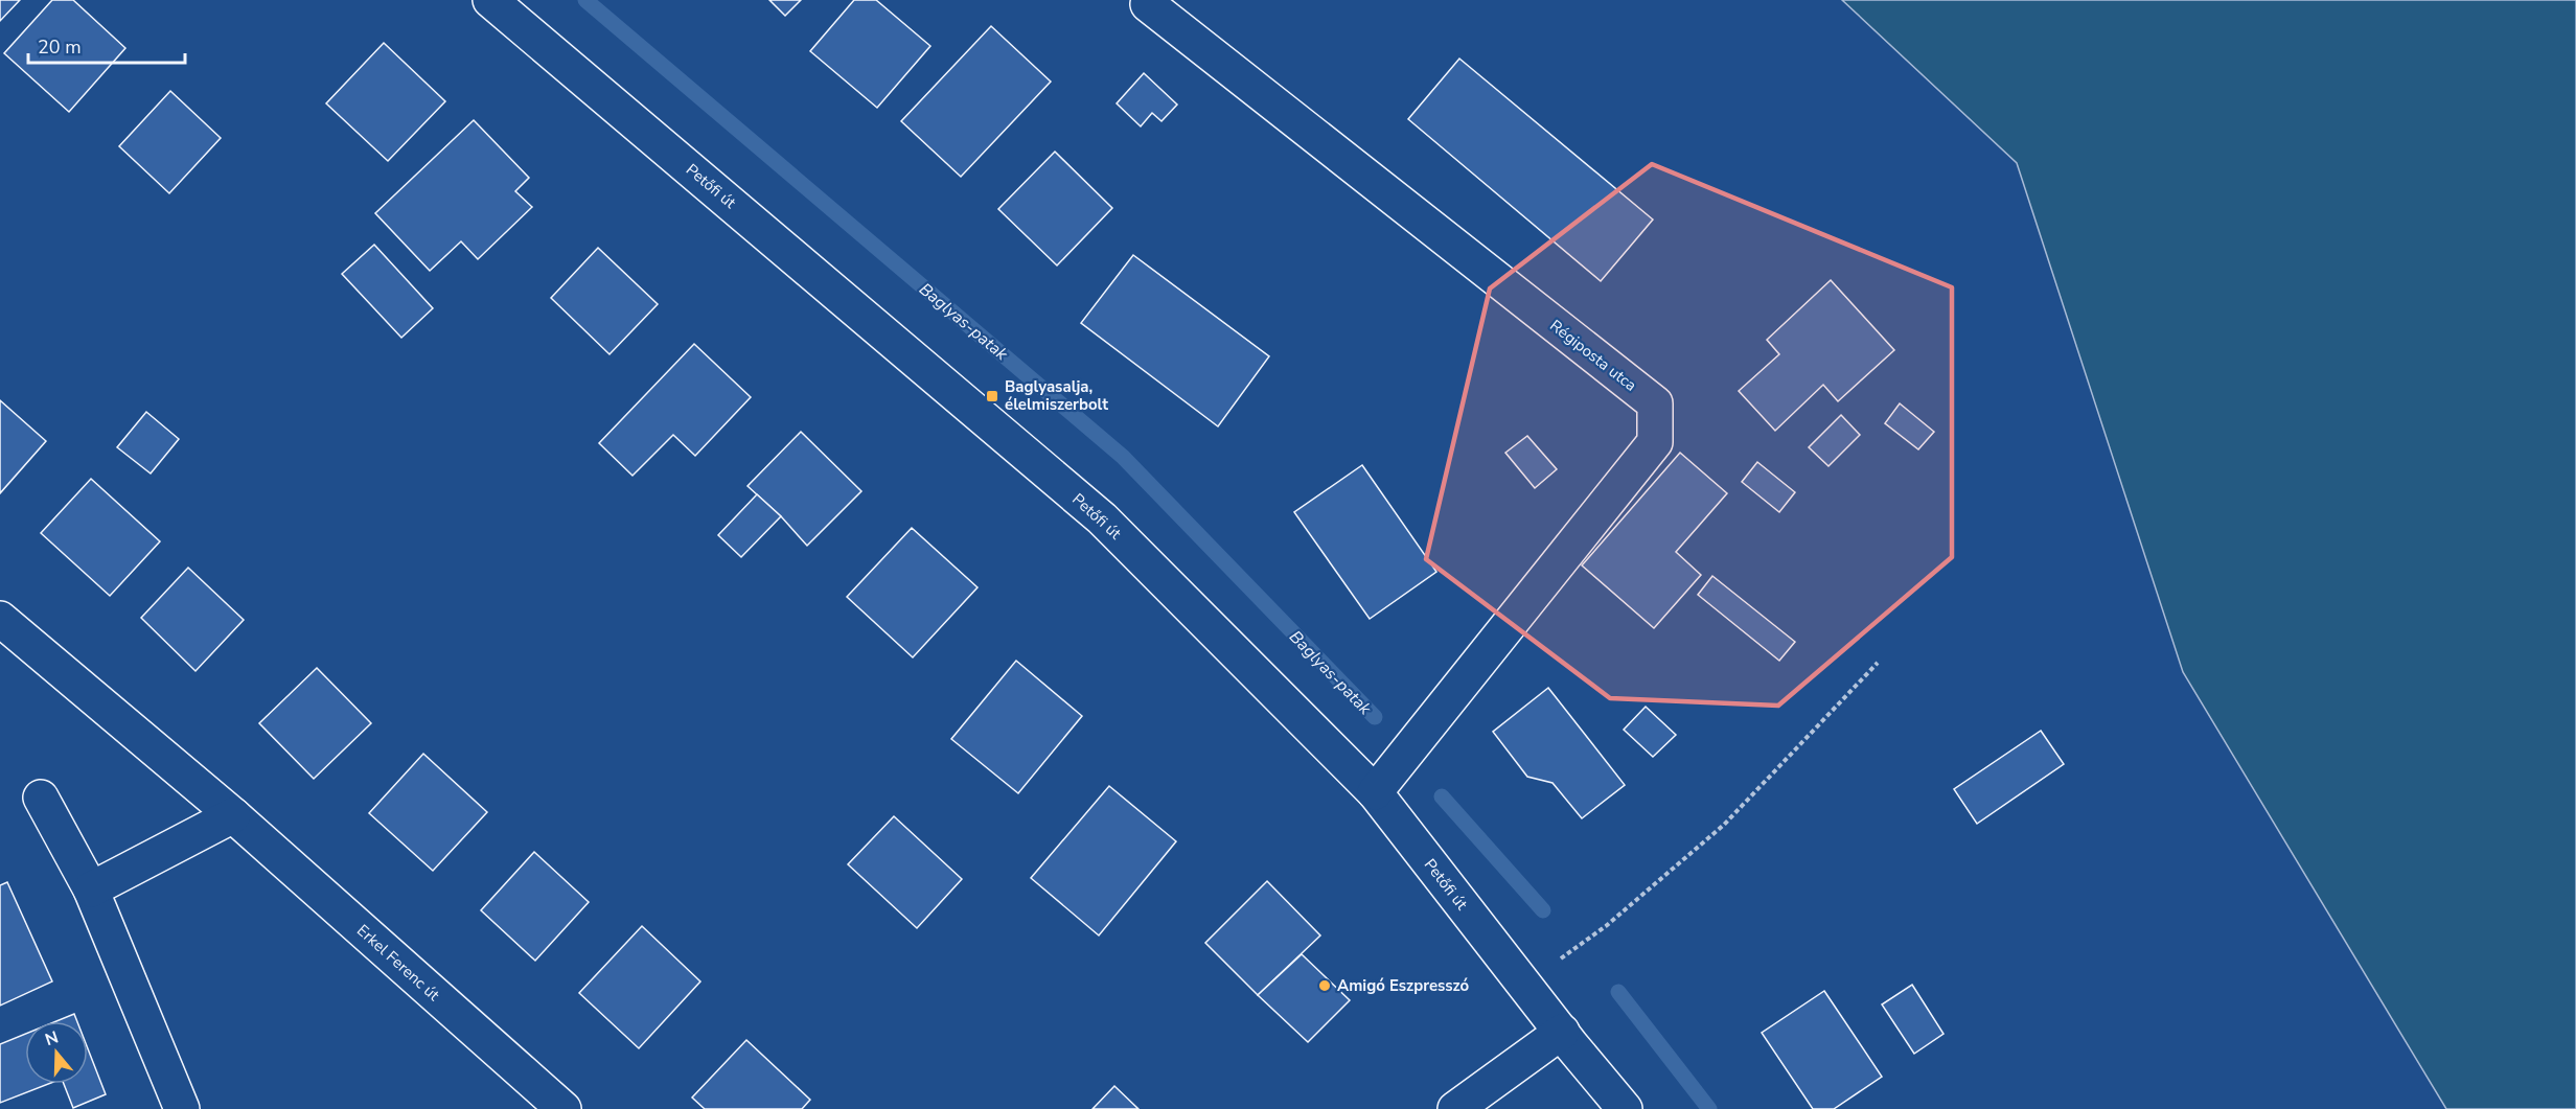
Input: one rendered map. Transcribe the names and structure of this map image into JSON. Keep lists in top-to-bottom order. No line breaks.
{"streets":{"street":["Petőfi út","Régiposta utca","Erkel Ferenc út"]},"crossings":[["Petőfi út","Régiposta utca"]],"water":["Baglyas-patak"],"places":{"transit":["Baglyasalja, élelmiszerbolt"],"other":["Amigó Eszpresszó"]},"scale_bar":"20 m","north":"top"}
